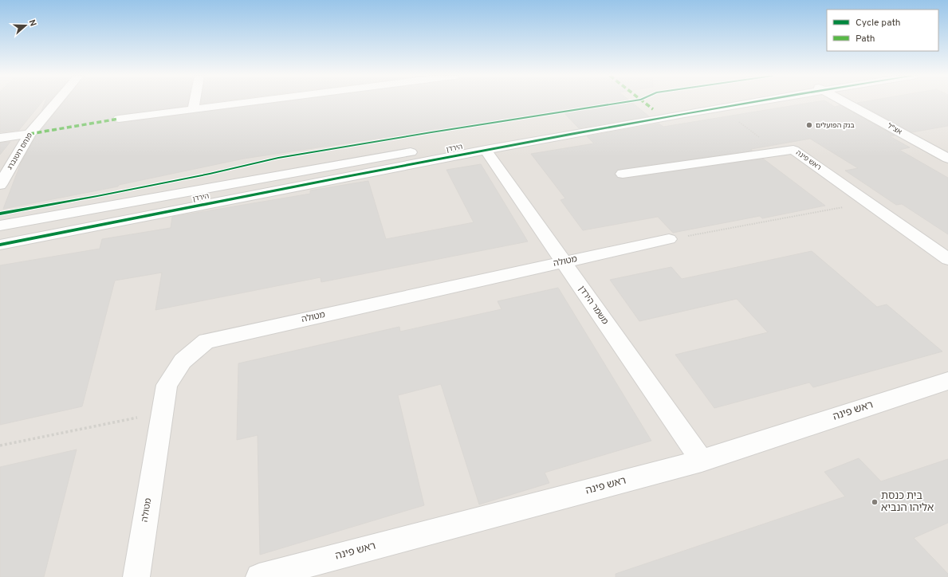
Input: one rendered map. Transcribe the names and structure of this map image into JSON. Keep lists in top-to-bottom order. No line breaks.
{"streets":{"street":["אצ\"ל","הירדן","פנחס רוטנברג","ראש פינה","מטולה","משמר הירדן"]},"crossings":[["הירדן","משמר הירדן"],["ראש פינה","משמר הירדן"],["מטולה","משמר הירדן"]],"places":["בנק הפועלים","בית כנסת אליהו הנביא"],"legend":["Cycle path","Path"],"north":"right"}
